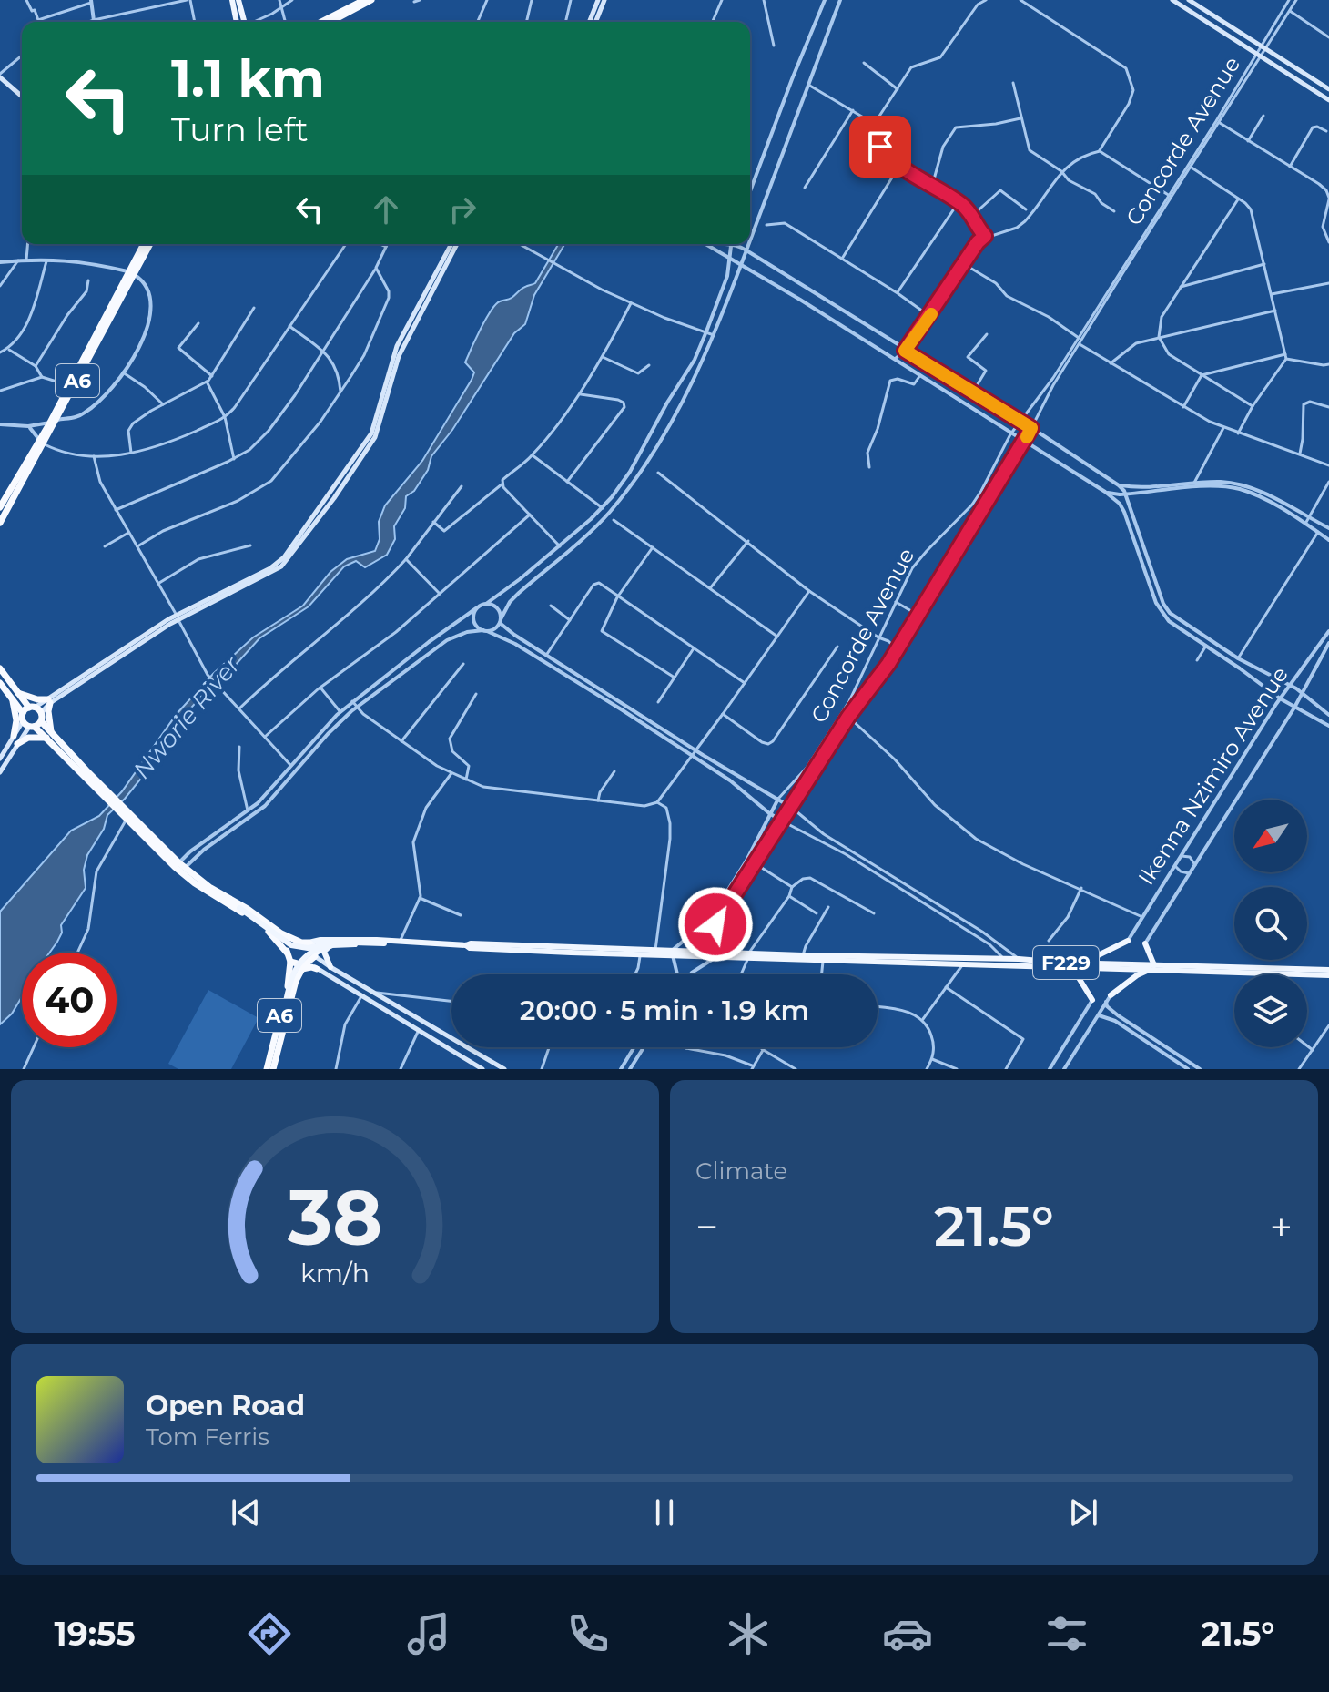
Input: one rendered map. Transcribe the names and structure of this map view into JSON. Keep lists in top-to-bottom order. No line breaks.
{"streets":{"highway":["A6"],"main road":["F229"],"street":["Concorde Avenue","Ikenna Nzimiro Avenue"]},"crossings":[["Concorde Avenue","F229"]],"water":["Nworie River"],"north":"bottom left","page":{"turn":["1.1 km","Turn left"],"limit":"40","trip":"20:00 · 5 min · 1.9 km","tile":"Climate","heat":["−","21.5°","+"],"song":["Open Road","Tom Ferris"],"tabs":["19:55","21.5°"],"gauge":["38","km/h"]}}
